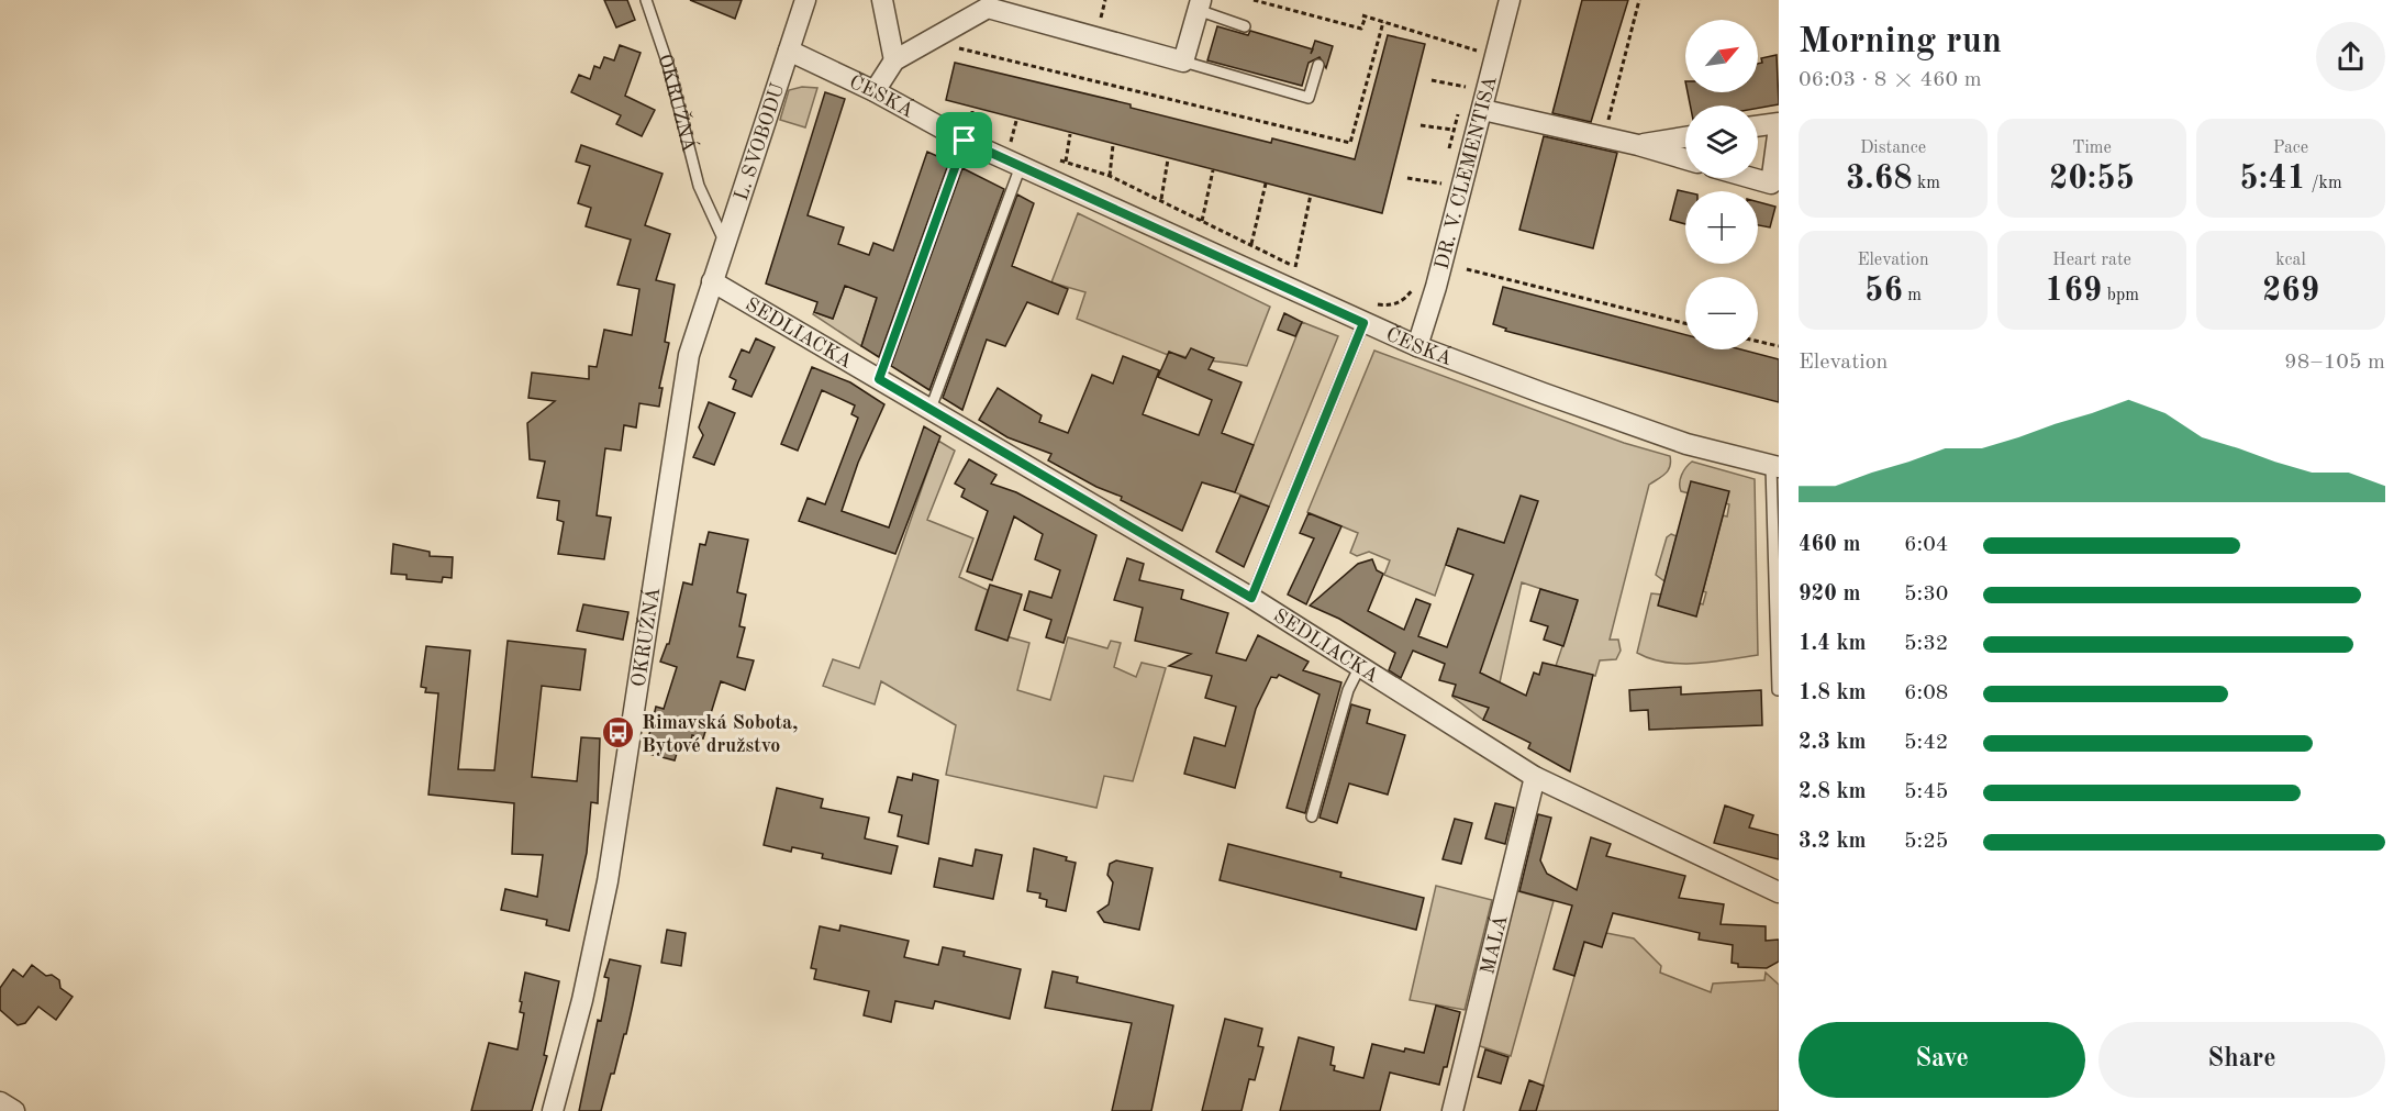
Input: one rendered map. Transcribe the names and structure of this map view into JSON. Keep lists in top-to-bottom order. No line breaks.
{"streets":{"street":["ČESKÁ","OKRUŽNÁ","L. SVOBODU","DR. V. CLEMENTISA","SEDLIACKA","MALÁ"]},"crossings":[["ČESKÁ","L. SVOBODU"],["ČESKÁ","DR. V. CLEMENTISA"],["OKRUŽNÁ","L. SVOBODU"],["OKRUŽNÁ","SEDLIACKA"],["L. SVOBODU","SEDLIACKA"],["SEDLIACKA","MALÁ"]],"places":{"bus stop":["Rimavská Sobota, Bytové družstvo"]},"north":"top right","page":{"heading":["Morning run","06:03 · 8 × 460 m"],"map_buttons":["+","−"],"stats":[["Distance","3.68 km"],["Time","20:55"],["Pace","5:41 /km"],["Elevation","56 m"],["Heart rate","169 bpm"],["kcal","269"]],"chart":["Elevation","98–105 m"],"list":[{"name":"460 m","note":"6:04"},{"name":"920 m","note":"5:30"},{"name":"1.4 km","note":"5:32"},{"name":"1.8 km","note":"6:08"},{"name":"2.3 km","note":"5:42"},{"name":"2.8 km","note":"5:45"},{"name":"3.2 km","note":"5:25"}],"buttons":["Save","Share"]}}
